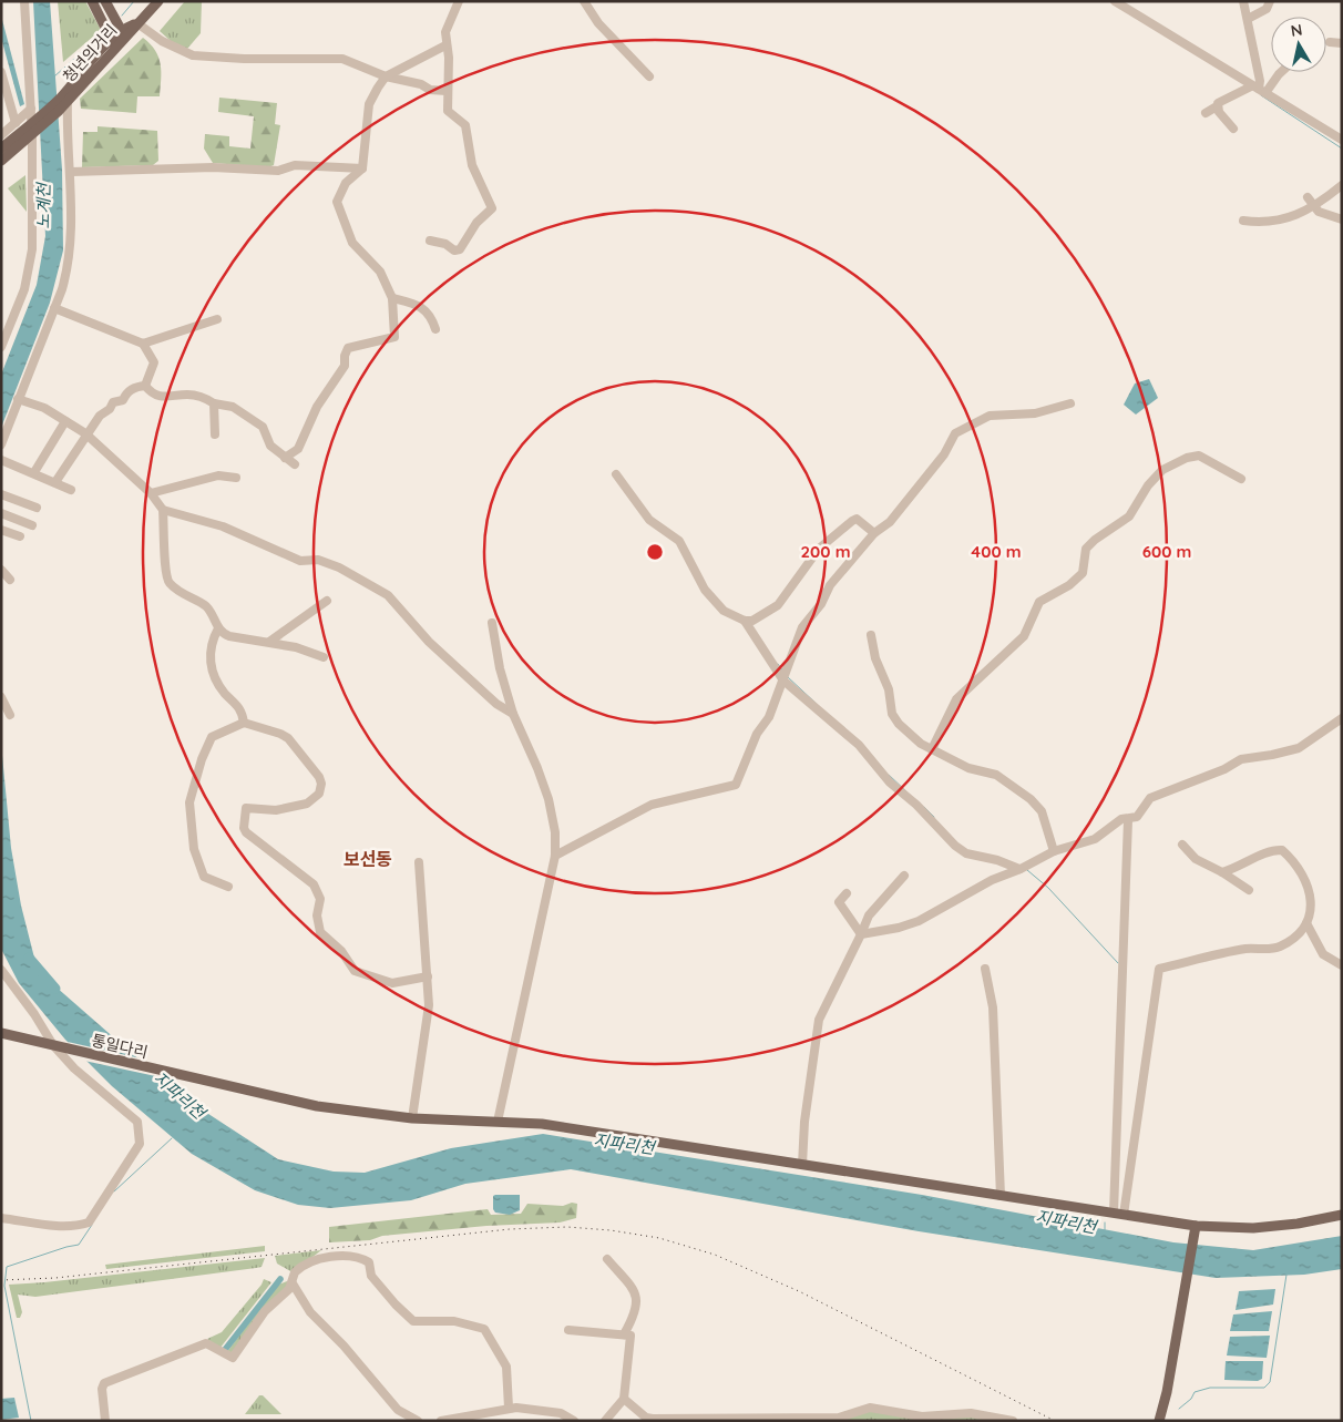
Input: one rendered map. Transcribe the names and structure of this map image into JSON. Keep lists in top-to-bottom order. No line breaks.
{"streets":{"main road":["청년의거리","통일다리"]},"districts":["보선동"],"water":["노계천","지파리천"],"north":"top","rings":["200 m","400 m","600 m"]}
